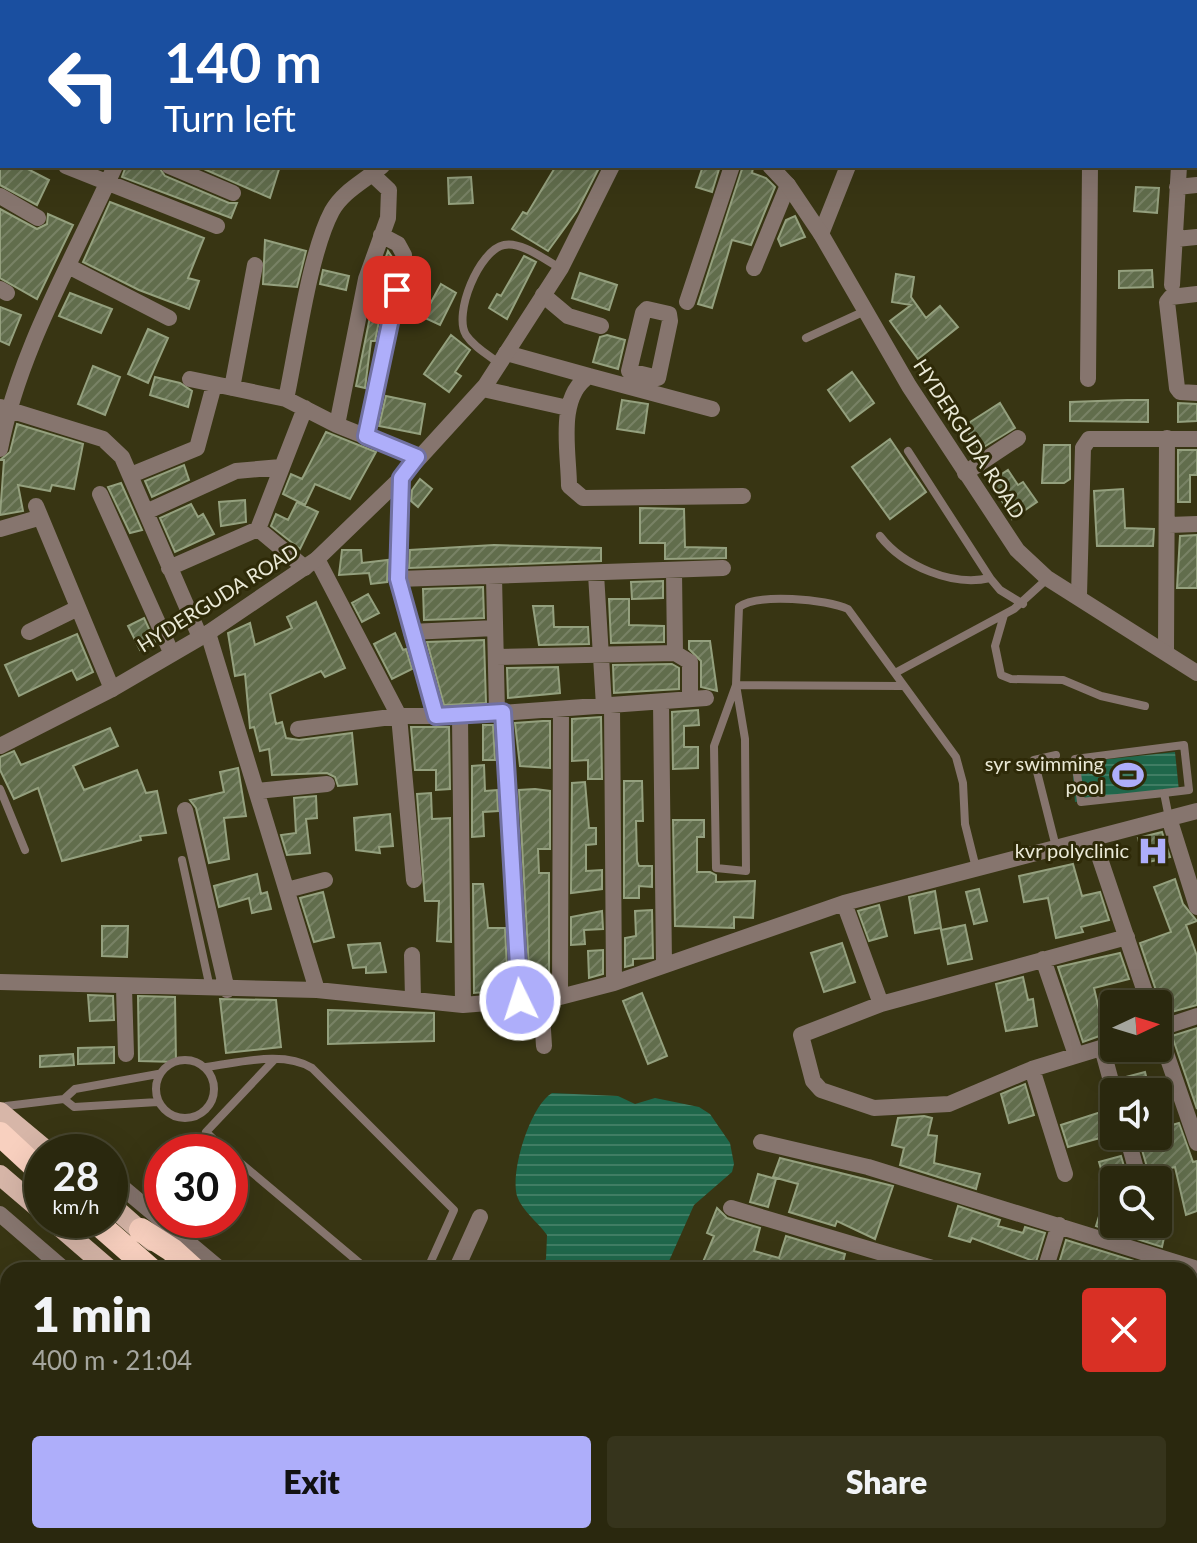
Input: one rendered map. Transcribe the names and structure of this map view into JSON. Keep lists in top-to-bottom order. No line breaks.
{"streets":{"street":["HYDERGUDA ROAD"]},"places":{"sports":["syr swimming pool"],"hospital":["kvr polyclinic"]},"north":"right","page":{"turn":["140 m","Turn left"],"speed":"28 km/h","limit":"30","heading":["1 min","400 m · 21:04"],"buttons":["Exit","Share"]}}
